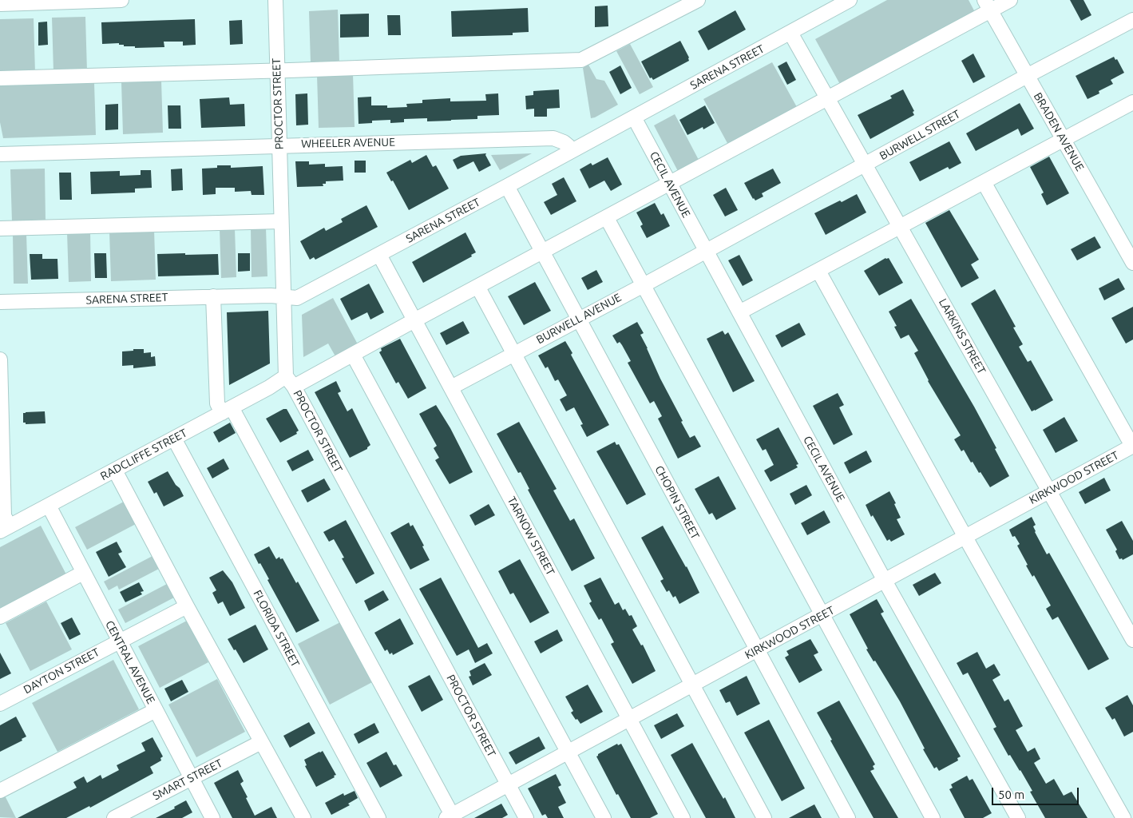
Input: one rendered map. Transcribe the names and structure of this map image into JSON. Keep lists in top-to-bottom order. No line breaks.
{"streets":{"street":["SARENA STREET","PROCTOR STREET","BRADEN AVENUE","BURWELL STREET","WHEELER AVENUE","CECIL AVENUE","BURWELL AVENUE","LARKINS STREET","RADCLIFFE STREET","KIRKWOOD STREET","CHOPIN STREET","TARNOW STREET","FLORIDA STREET","CENTRAL AVENUE","DAYTON STREET","SMART STREET"]},"crossings":[["SARENA STREET","PROCTOR STREET"],["SARENA STREET","WHEELER AVENUE"],["SARENA STREET","CECIL AVENUE"],["SARENA STREET","LARKINS STREET"],["SARENA STREET","CHOPIN STREET"],["SARENA STREET","TARNOW STREET"],["PROCTOR STREET","WHEELER AVENUE"],["PROCTOR STREET","RADCLIFFE STREET"],["PROCTOR STREET","KIRKWOOD STREET"],["BRADEN AVENUE","BURWELL STREET"],["BRADEN AVENUE","RADCLIFFE STREET"],["BURWELL STREET","CECIL AVENUE"],["BURWELL STREET","BURWELL AVENUE"],["BURWELL STREET","LARKINS STREET"],["CECIL AVENUE","BURWELL AVENUE"],["CECIL AVENUE","RADCLIFFE STREET"],["CECIL AVENUE","KIRKWOOD STREET"],["BURWELL AVENUE","CHOPIN STREET"],["BURWELL AVENUE","TARNOW STREET"],["LARKINS STREET","RADCLIFFE STREET"],["LARKINS STREET","KIRKWOOD STREET"],["RADCLIFFE STREET","CHOPIN STREET"],["RADCLIFFE STREET","TARNOW STREET"],["RADCLIFFE STREET","FLORIDA STREET"],["RADCLIFFE STREET","CENTRAL AVENUE"],["KIRKWOOD STREET","CHOPIN STREET"],["KIRKWOOD STREET","TARNOW STREET"],["CENTRAL AVENUE","DAYTON STREET"],["CENTRAL AVENUE","SMART STREET"]],"scale_bar":"50 m"}
